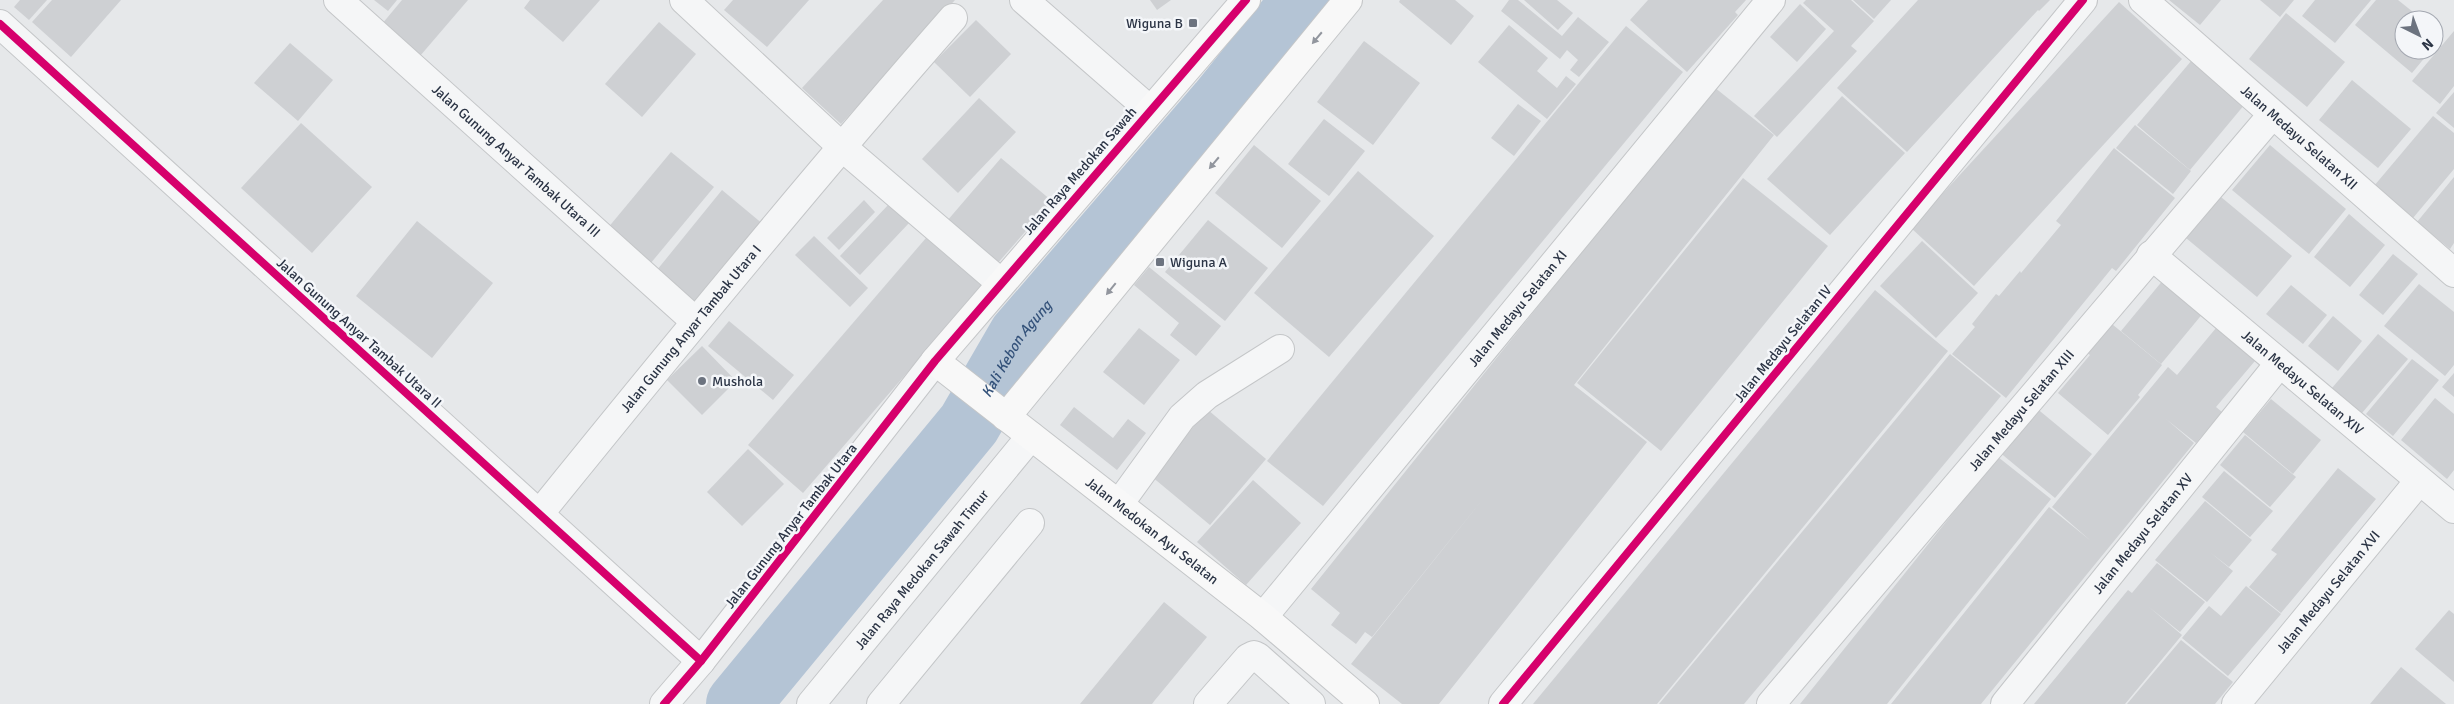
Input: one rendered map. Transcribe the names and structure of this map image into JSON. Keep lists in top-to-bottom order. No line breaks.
{"streets":{"street":["Jalan Medayu Selatan XII","Jalan Gunung Anyar Tambak Utara III","Jalan Raya Medokan Sawah","Jalan Medayu Selatan XI","Jalan Gunung Anyar Tambak Utara I","Jalan Gunung Anyar Tambak Utara II","Jalan Medayu Selatan IV","Jalan Medayu Selatan XIV","Jalan Medayu Selatan XIII","Jalan Gunung Anyar Tambak Utara","Jalan Medokan Ayu Selatan","Jalan Medayu Selatan XV","Jalan Raya Medokan Sawah Timur","Jalan Medayu Selatan XVI"]},"crossings":[["Jalan Medayu Selatan XII","Jalan Medayu Selatan XIII"],["Jalan Gunung Anyar Tambak Utara III","Jalan Gunung Anyar Tambak Utara I"],["Jalan Raya Medokan Sawah","Jalan Gunung Anyar Tambak Utara"],["Jalan Raya Medokan Sawah","Jalan Medokan Ayu Selatan"],["Jalan Medayu Selatan XI","Jalan Medokan Ayu Selatan"],["Jalan Gunung Anyar Tambak Utara I","Jalan Gunung Anyar Tambak Utara II"],["Jalan Gunung Anyar Tambak Utara II","Jalan Gunung Anyar Tambak Utara"],["Jalan Medayu Selatan XIV","Jalan Medayu Selatan XIII"],["Jalan Medayu Selatan XIV","Jalan Medayu Selatan XV"],["Jalan Medayu Selatan XIV","Jalan Medayu Selatan XVI"],["Jalan Gunung Anyar Tambak Utara","Jalan Medokan Ayu Selatan"],["Jalan Medokan Ayu Selatan","Jalan Raya Medokan Sawah Timur"]],"water":["Kali Kebon Agung"],"places":{"transit":["Wiguna B","Wiguna A"],"other":["Mushola"]},"north":"bottom right"}
